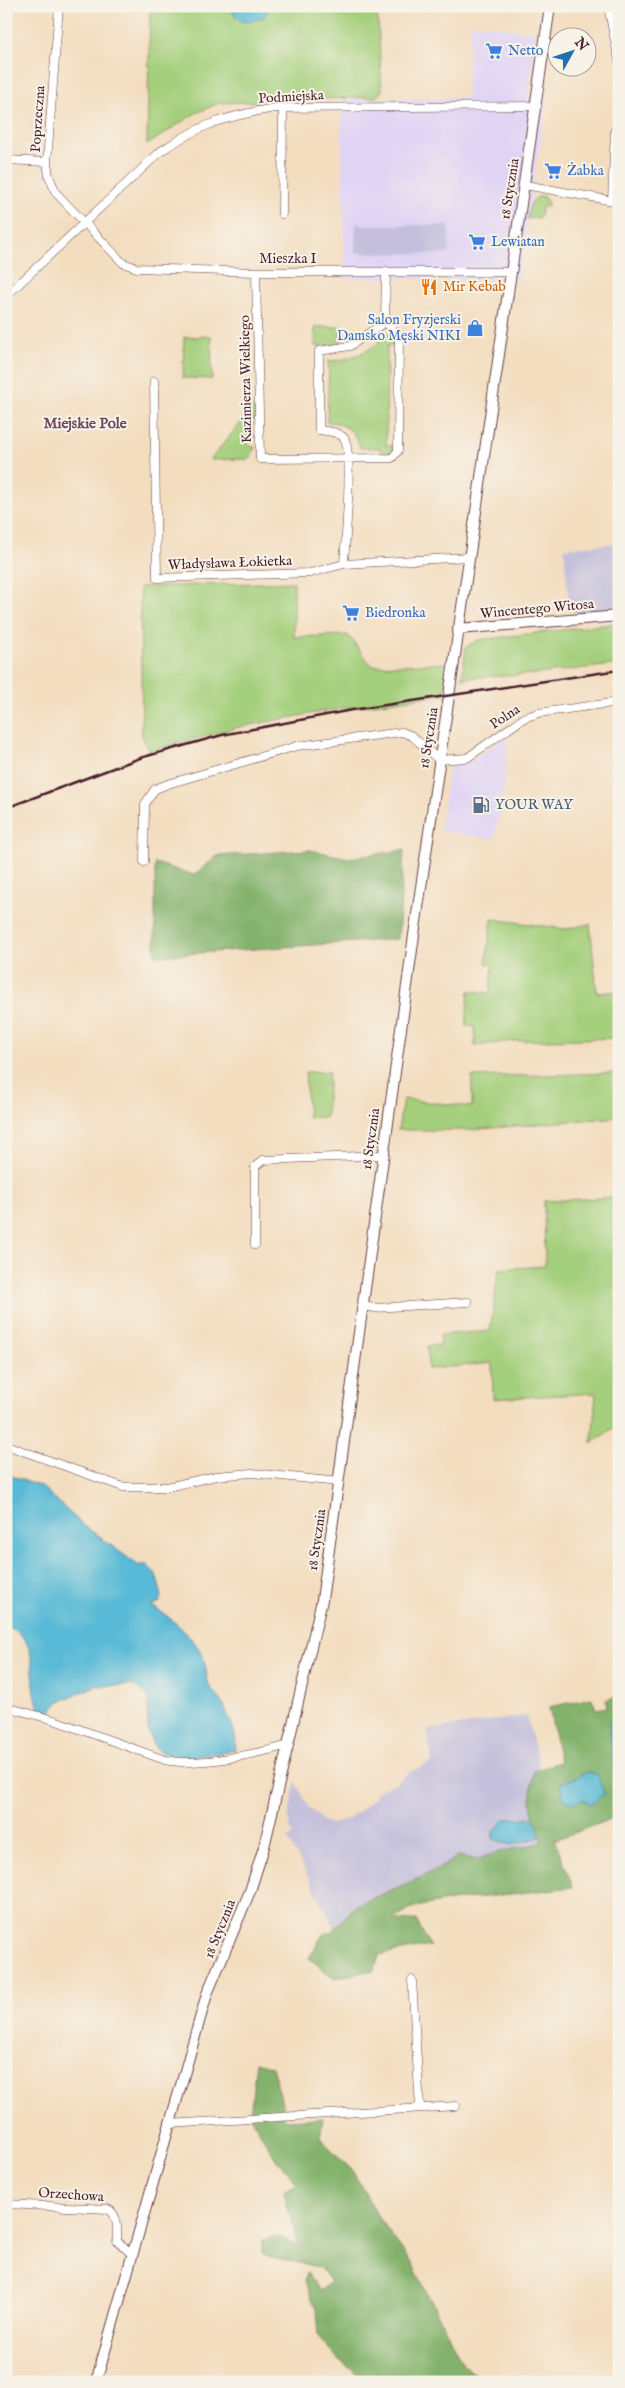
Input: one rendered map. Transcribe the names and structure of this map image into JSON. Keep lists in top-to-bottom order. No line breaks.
{"streets":{"street":["Podmiejska","Poprzeczna","18 Stycznia","Mieszka I","Kazimierza Wielkiego","Władysława Łokietka","Wincentego Witosa","Polna","Orzechowa"]},"crossings":[["Podmiejska","Poprzeczna"],["Podmiejska","18 Stycznia"],["Podmiejska","Mieszka I"],["Poprzeczna","Mieszka I"],["18 Stycznia","Mieszka I"],["18 Stycznia","Władysława Łokietka"],["18 Stycznia","Wincentego Witosa"],["18 Stycznia","Polna"],["18 Stycznia","Orzechowa"],["Mieszka I","Kazimierza Wielkiego"]],"districts":["Miejskie Pole"],"places":{"supermarket":["Netto","Żabka","Lewiatan","Biedronka"],"restaurant":["Mir Kebab"],"shop":["Salon Fryzjerski Damsko Męski NIKI"],"fuel station":["YOUR WAY"]},"north":"top right"}
